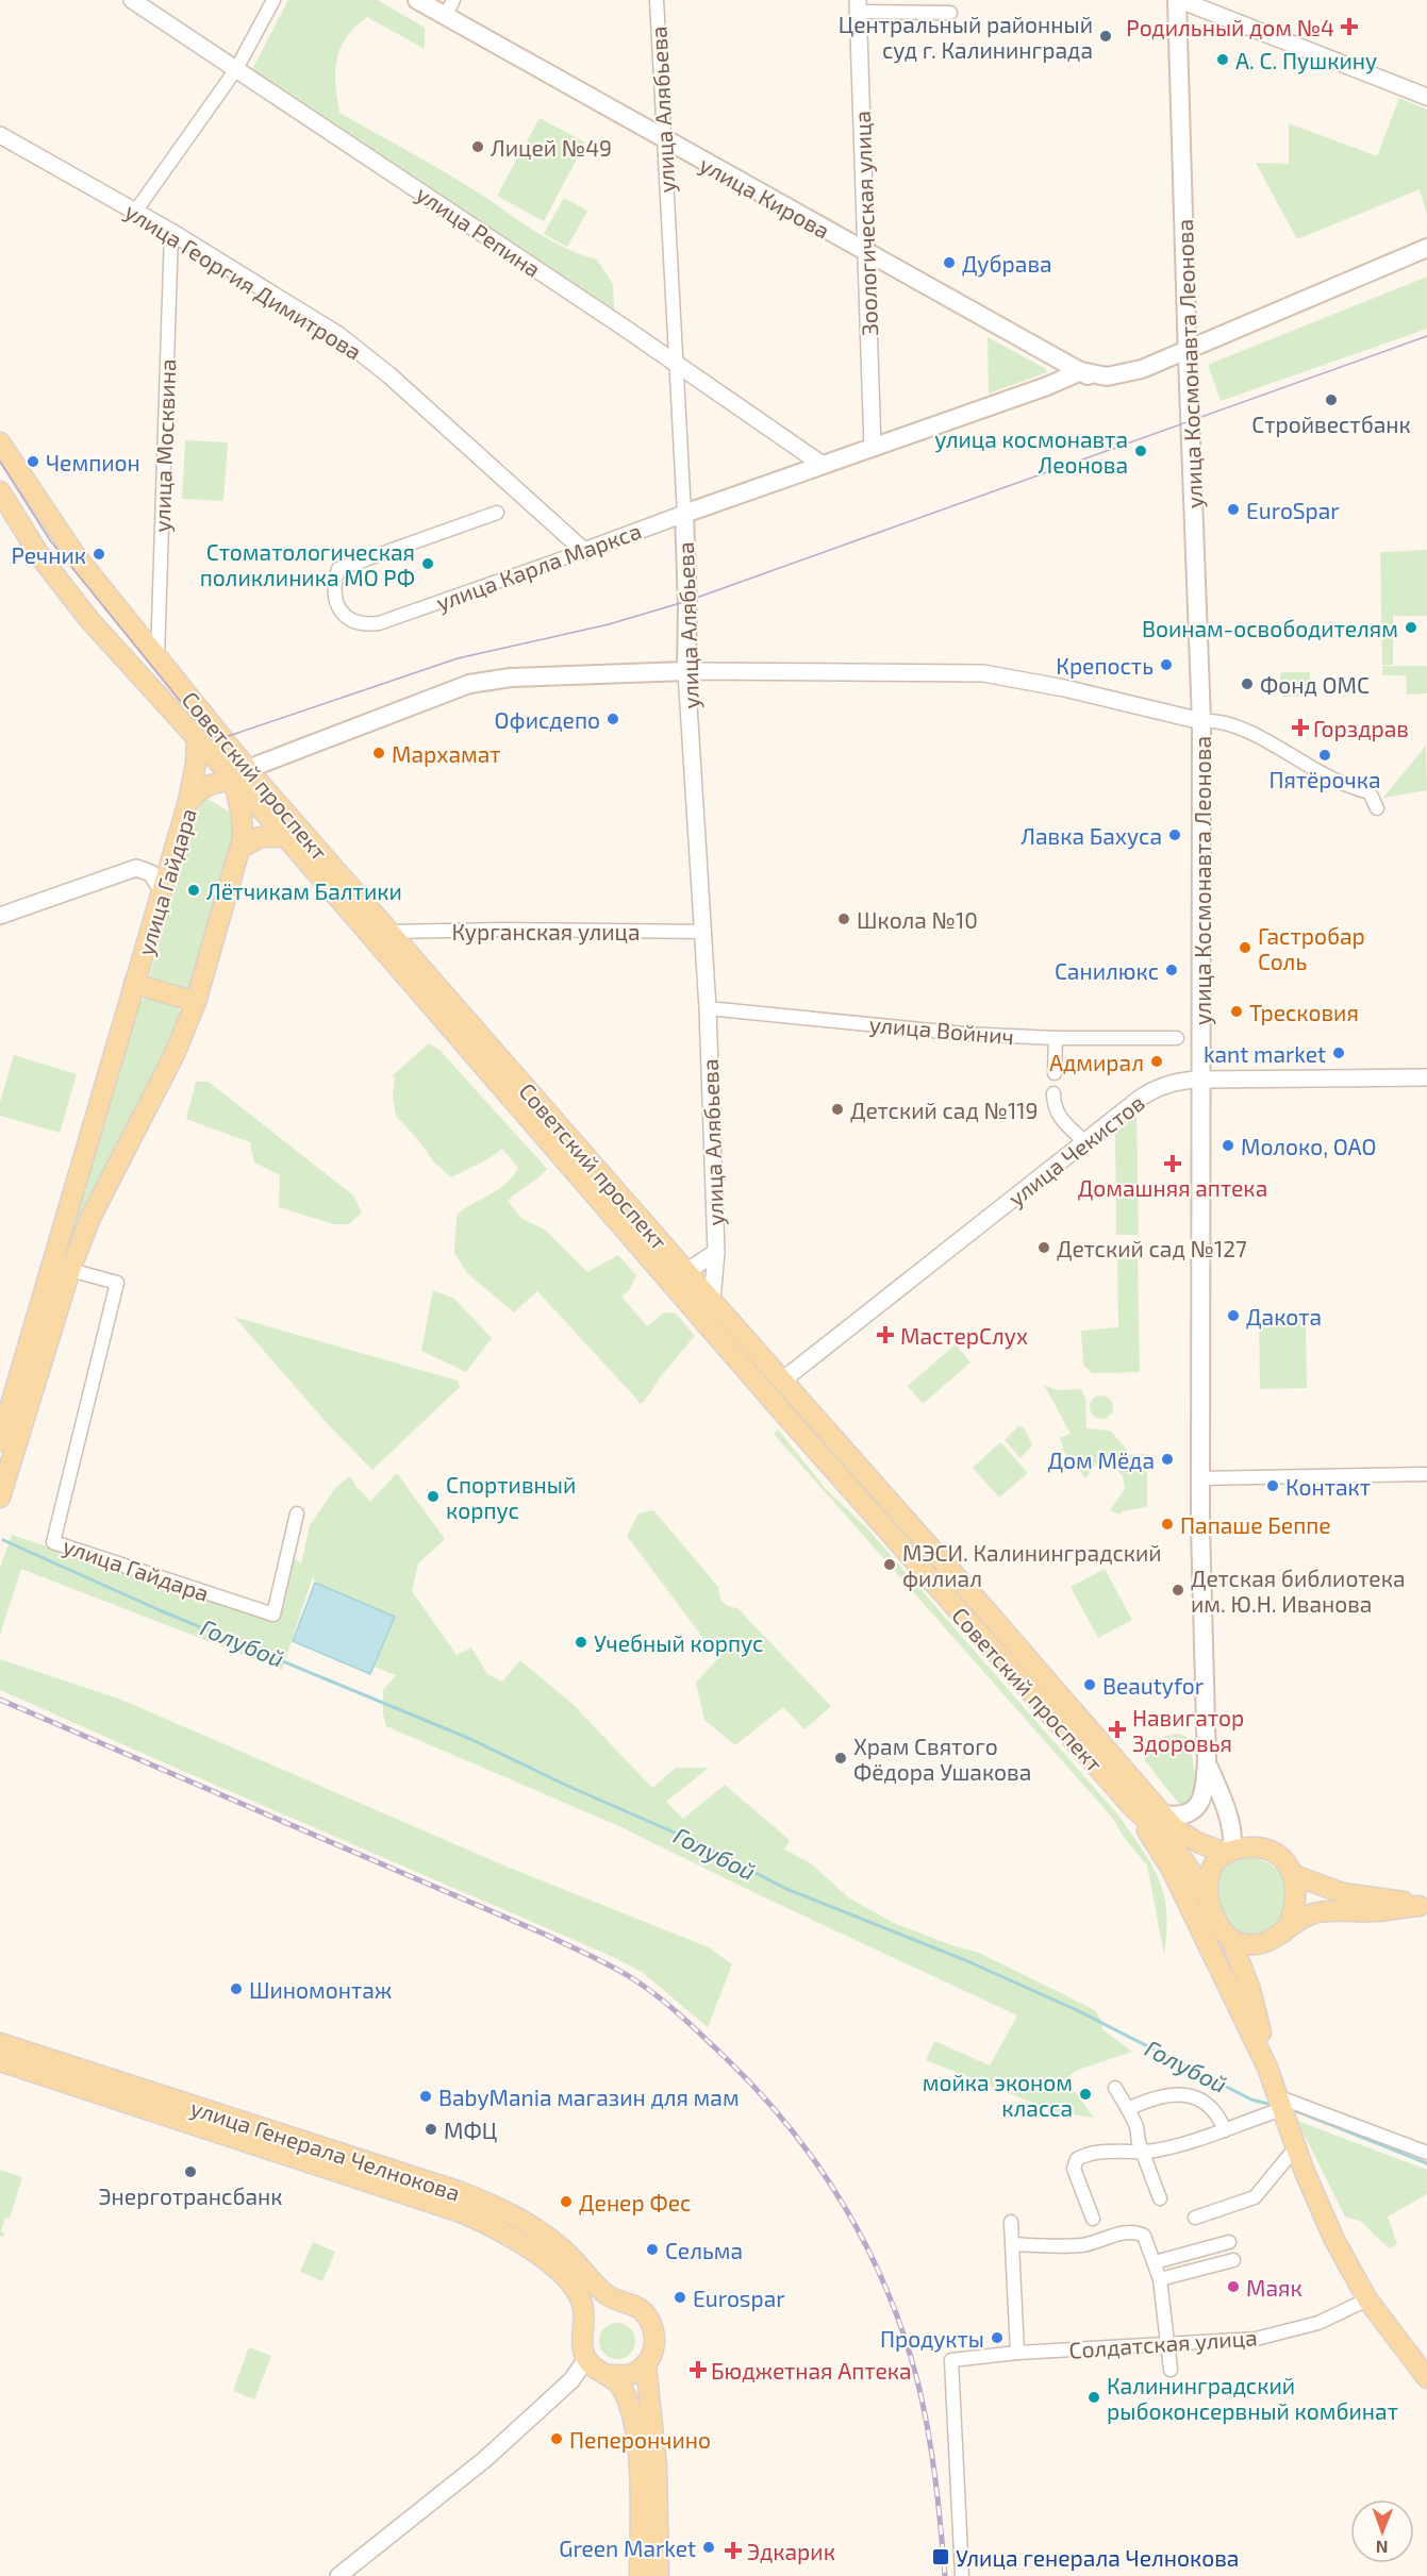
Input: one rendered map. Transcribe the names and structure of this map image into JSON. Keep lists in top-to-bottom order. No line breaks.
{"streets":{"main road":["улица Алябьева","улица Кирова","улица Космонавта Леонова","улица Карла Маркса","Советский проспект","улица Гайдара","улица Генерала Челнокова"],"street":["Зоологическая улица","улица Репина","улица Георгия Димитрова","улица Москвина","Курганская улица","улица Войнич","улица Чекистов","Солдатская улица"]},"crossings":[["улица Алябьева","улица Кирова"],["улица Алябьева","улица Репина"],["улица Алябьева","улица Карла Маркса"],["улица Алябьева","Советский проспект"],["улица Алябьева","Курганская улица"],["улица Алябьева","улица Войнич"],["улица Кирова","Зоологическая улица"],["улица Кирова","улица Карла Маркса"],["Зоологическая улица","улица Карла Маркса"],["улица Репина","улица Карла Маркса"],["улица Георгия Димитрова","улица Москвина"],["улица Георгия Димитрова","улица Карла Маркса"],["улица Космонавта Леонова","Советский проспект"],["улица Космонавта Леонова","улица Чекистов"],["улица Москвина","Советский проспект"],["Советский проспект","улица Гайдара"],["Советский проспект","Курганская улица"],["Советский проспект","улица Чекистов"],["Советский проспект","Солдатская улица"]],"water":["Голубой"],"places":{"health":["Родильный дом №4","Горздрав","Домашняя аптека","МастерСлух","Навигатор Здоровья","Бюджетная Аптека","Эдкарик"],"other":["Центральный районный суд г. Калининграда","А. С. Пушкину","Лицей №49","Дубрава","Стройвестбанк","улица космонавта Леонова","Чемпион","EuroSpar","Речник","Стоматологическая поликлиника МО РФ","Воинам-освободителям","Крепость","Фонд ОМС","Офисдепо","Мархамат","Пятёрочка","Лавка Бахуса","Лётчикам Балтики","Школа №10","Гастробар Соль","Санилюкс","Тресковия","kant market","Адмирал","Детский сад №119","Молоко, ОАО","Детский сад №127","Дакота","Дом Мёда","Контакт","Спортивный корпус","Папаше Беппе","МЭСИ. Калининградский филиал","Детская библиотека им. Ю.Н. Иванова","Учебный корпус","Beautyfor","Храм Святого Фёдора Ушакова","Шиномонтаж","мойка эконом класса","BabyMаnia магазин для мам","МФЦ","Энерготрансбанк","Денер Фес","Сельма","Маяк","Eurospar","Продукты","Калининградский рыбоконсервный комбинат","Пеперончино","Green Market"],"transit":["Улица генерала Челнокова"]},"north":"bottom"}
